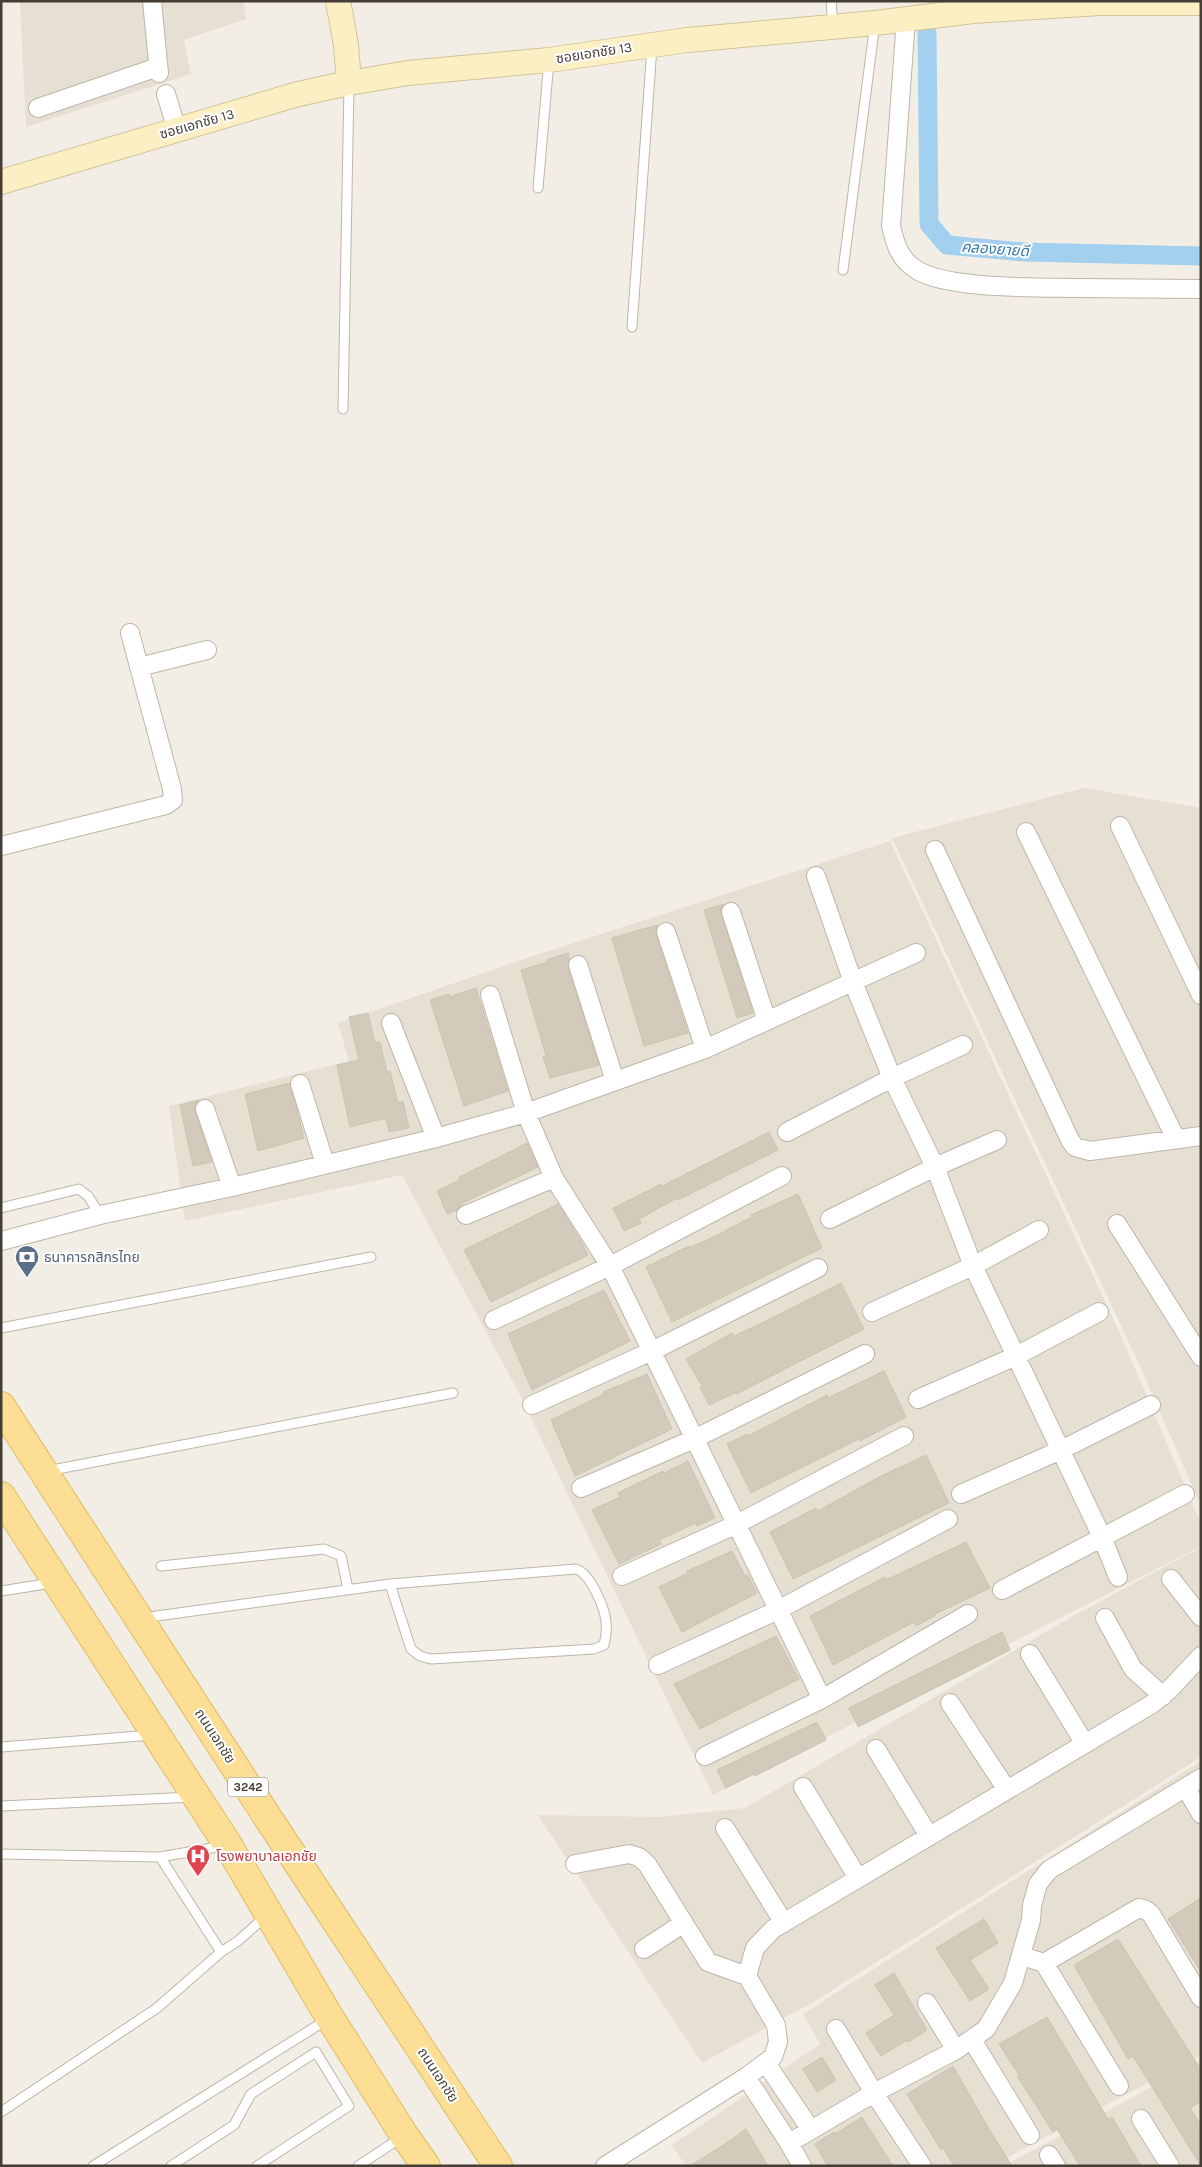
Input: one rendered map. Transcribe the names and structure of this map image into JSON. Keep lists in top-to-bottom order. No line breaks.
{"streets":{"main road":["ถนนเอกชัย","3242"],"street":["ซอยเอกชัย 13"]},"water":["คลองยายดี"],"places":{"bank":["ธนาคารกสิกรไทย"],"hospital":["โรงพยาบาลเอกชัย"]}}
